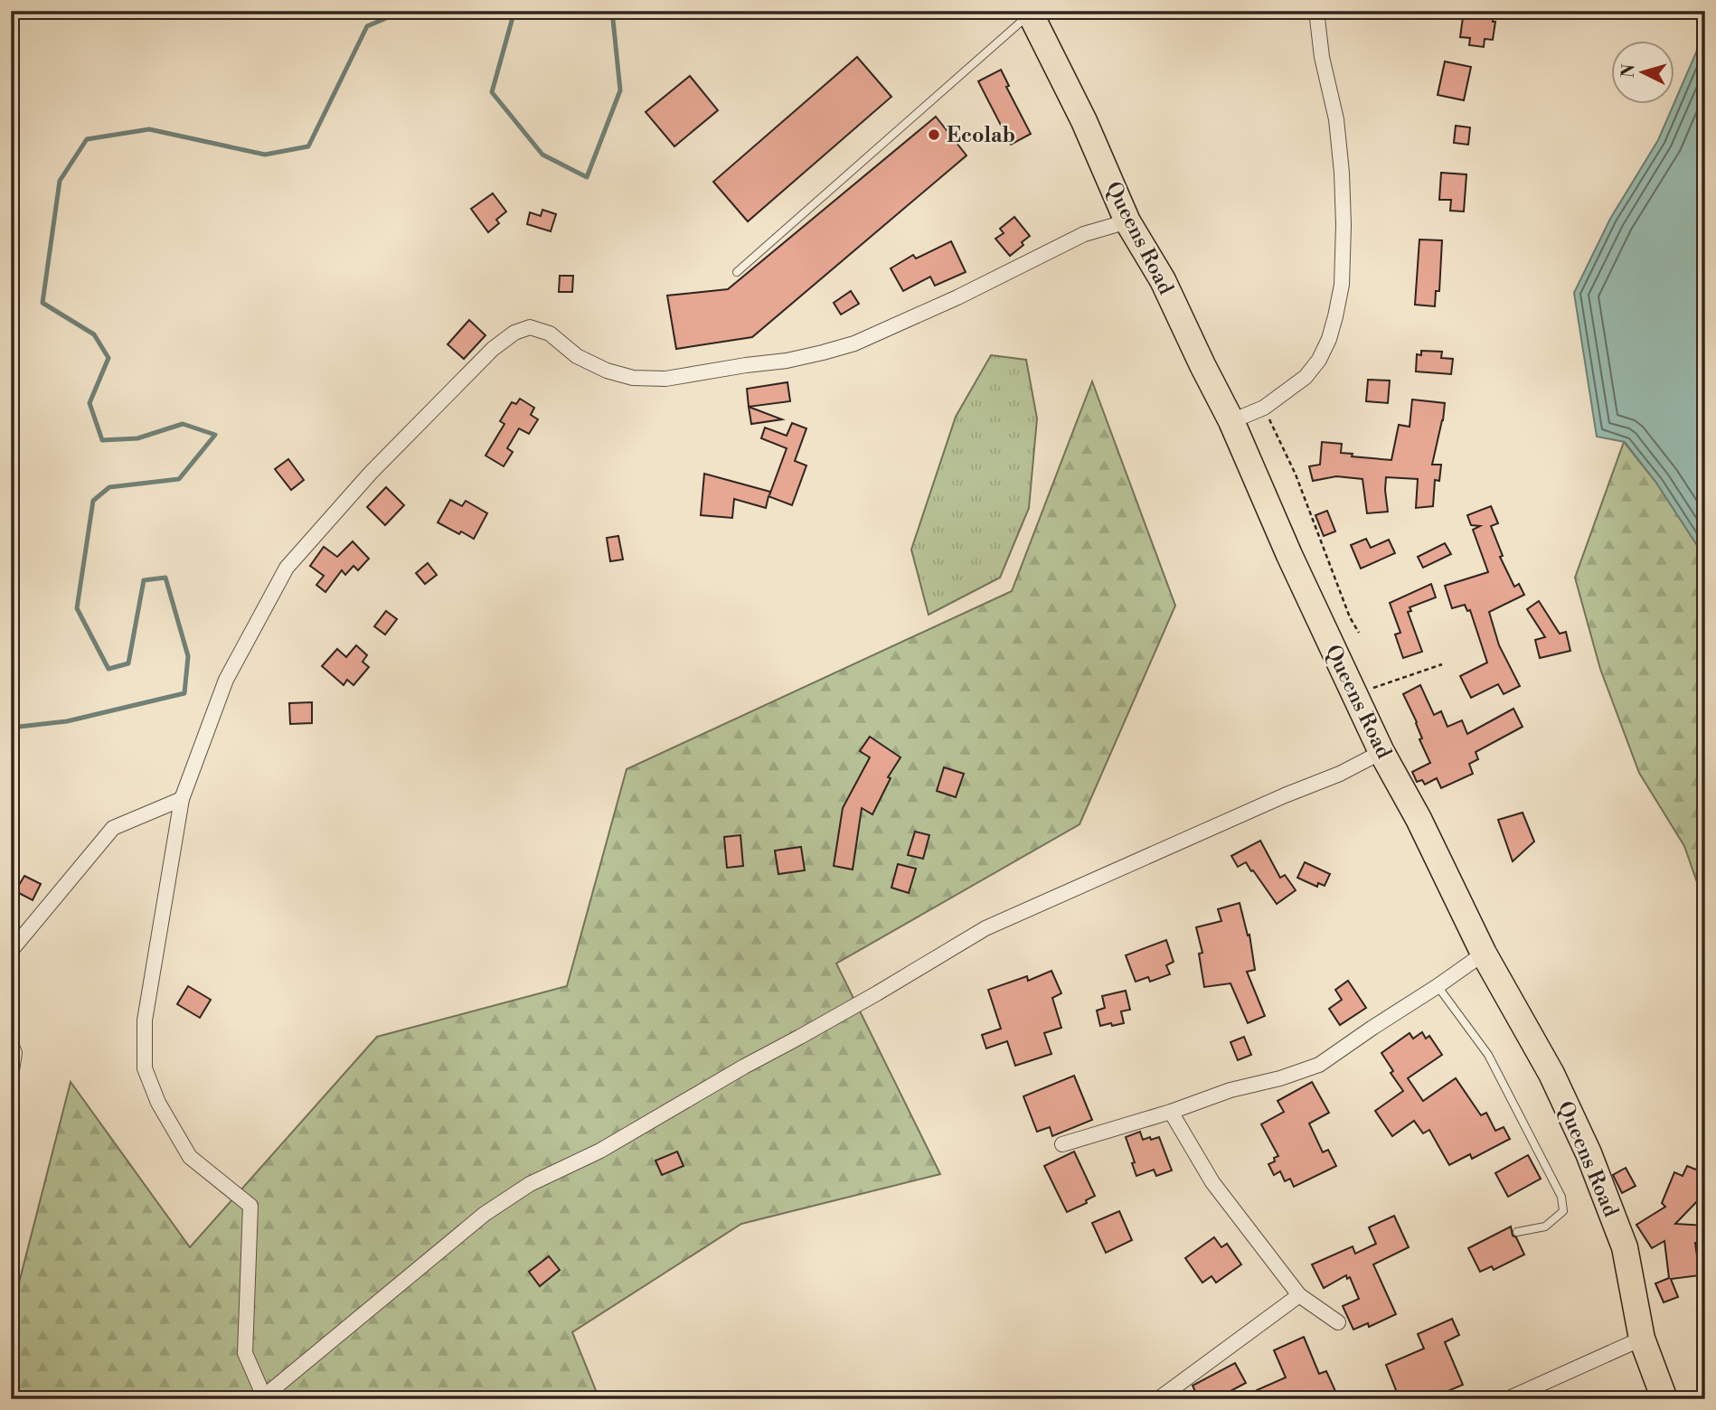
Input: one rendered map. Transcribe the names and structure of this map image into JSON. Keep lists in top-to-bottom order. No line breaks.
{"streets":{"highway":["Queens Road"]},"places":["Ecolab"],"north":"left"}
